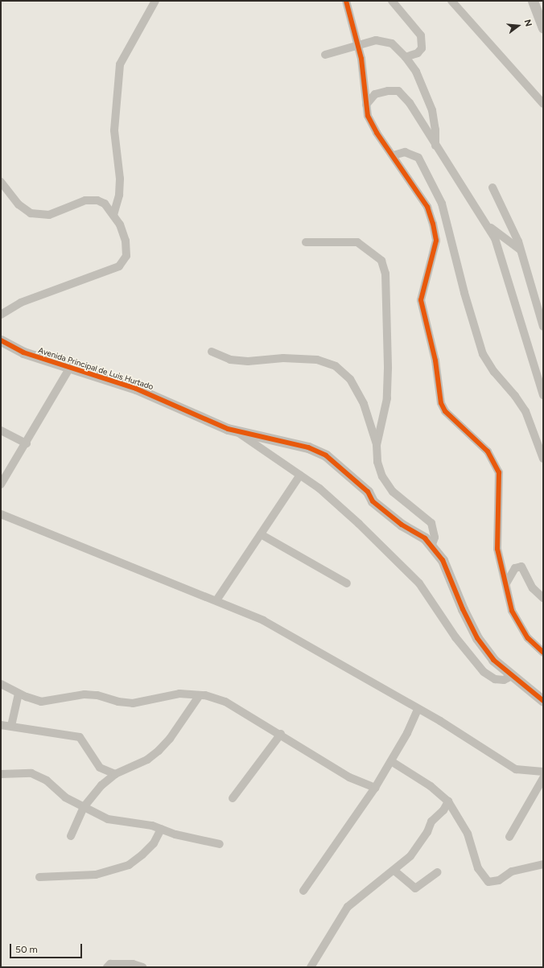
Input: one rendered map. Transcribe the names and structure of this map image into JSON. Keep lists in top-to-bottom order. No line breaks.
{"streets":{"street":["Avenida Principal de Luis Hurtado"]},"scale_bar":"50 m","north":"right"}
